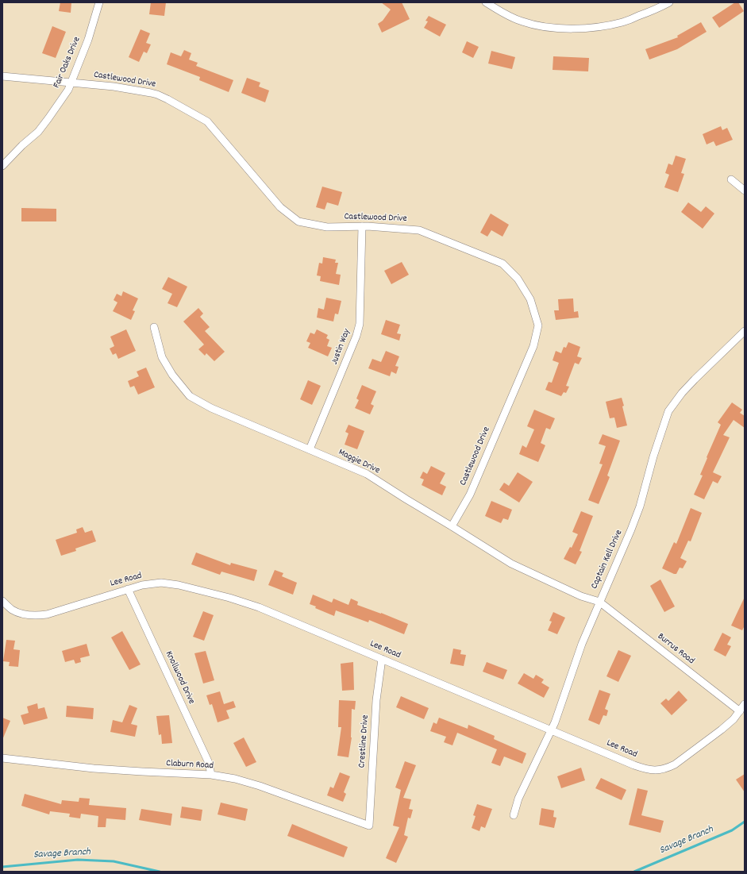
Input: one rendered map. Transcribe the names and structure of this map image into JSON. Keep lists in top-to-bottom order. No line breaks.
{"streets":{"street":["Fair Oaks Drive","Castlewood Drive","Justin Way","Maggie Drive","Captain Kell Drive","Lee Road","Burrus Road","Knollwood Drive","Crestline Drive","Claburn Road"]},"crossings":[["Fair Oaks Drive","Castlewood Drive"],["Castlewood Drive","Justin Way"],["Castlewood Drive","Maggie Drive"],["Justin Way","Maggie Drive"],["Maggie Drive","Captain Kell Drive"],["Maggie Drive","Burrus Road"],["Captain Kell Drive","Lee Road"],["Captain Kell Drive","Burrus Road"],["Lee Road","Burrus Road"],["Lee Road","Knollwood Drive"],["Lee Road","Crestline Drive"],["Knollwood Drive","Claburn Road"],["Crestline Drive","Claburn Road"]],"water":["Savage Branch"]}
